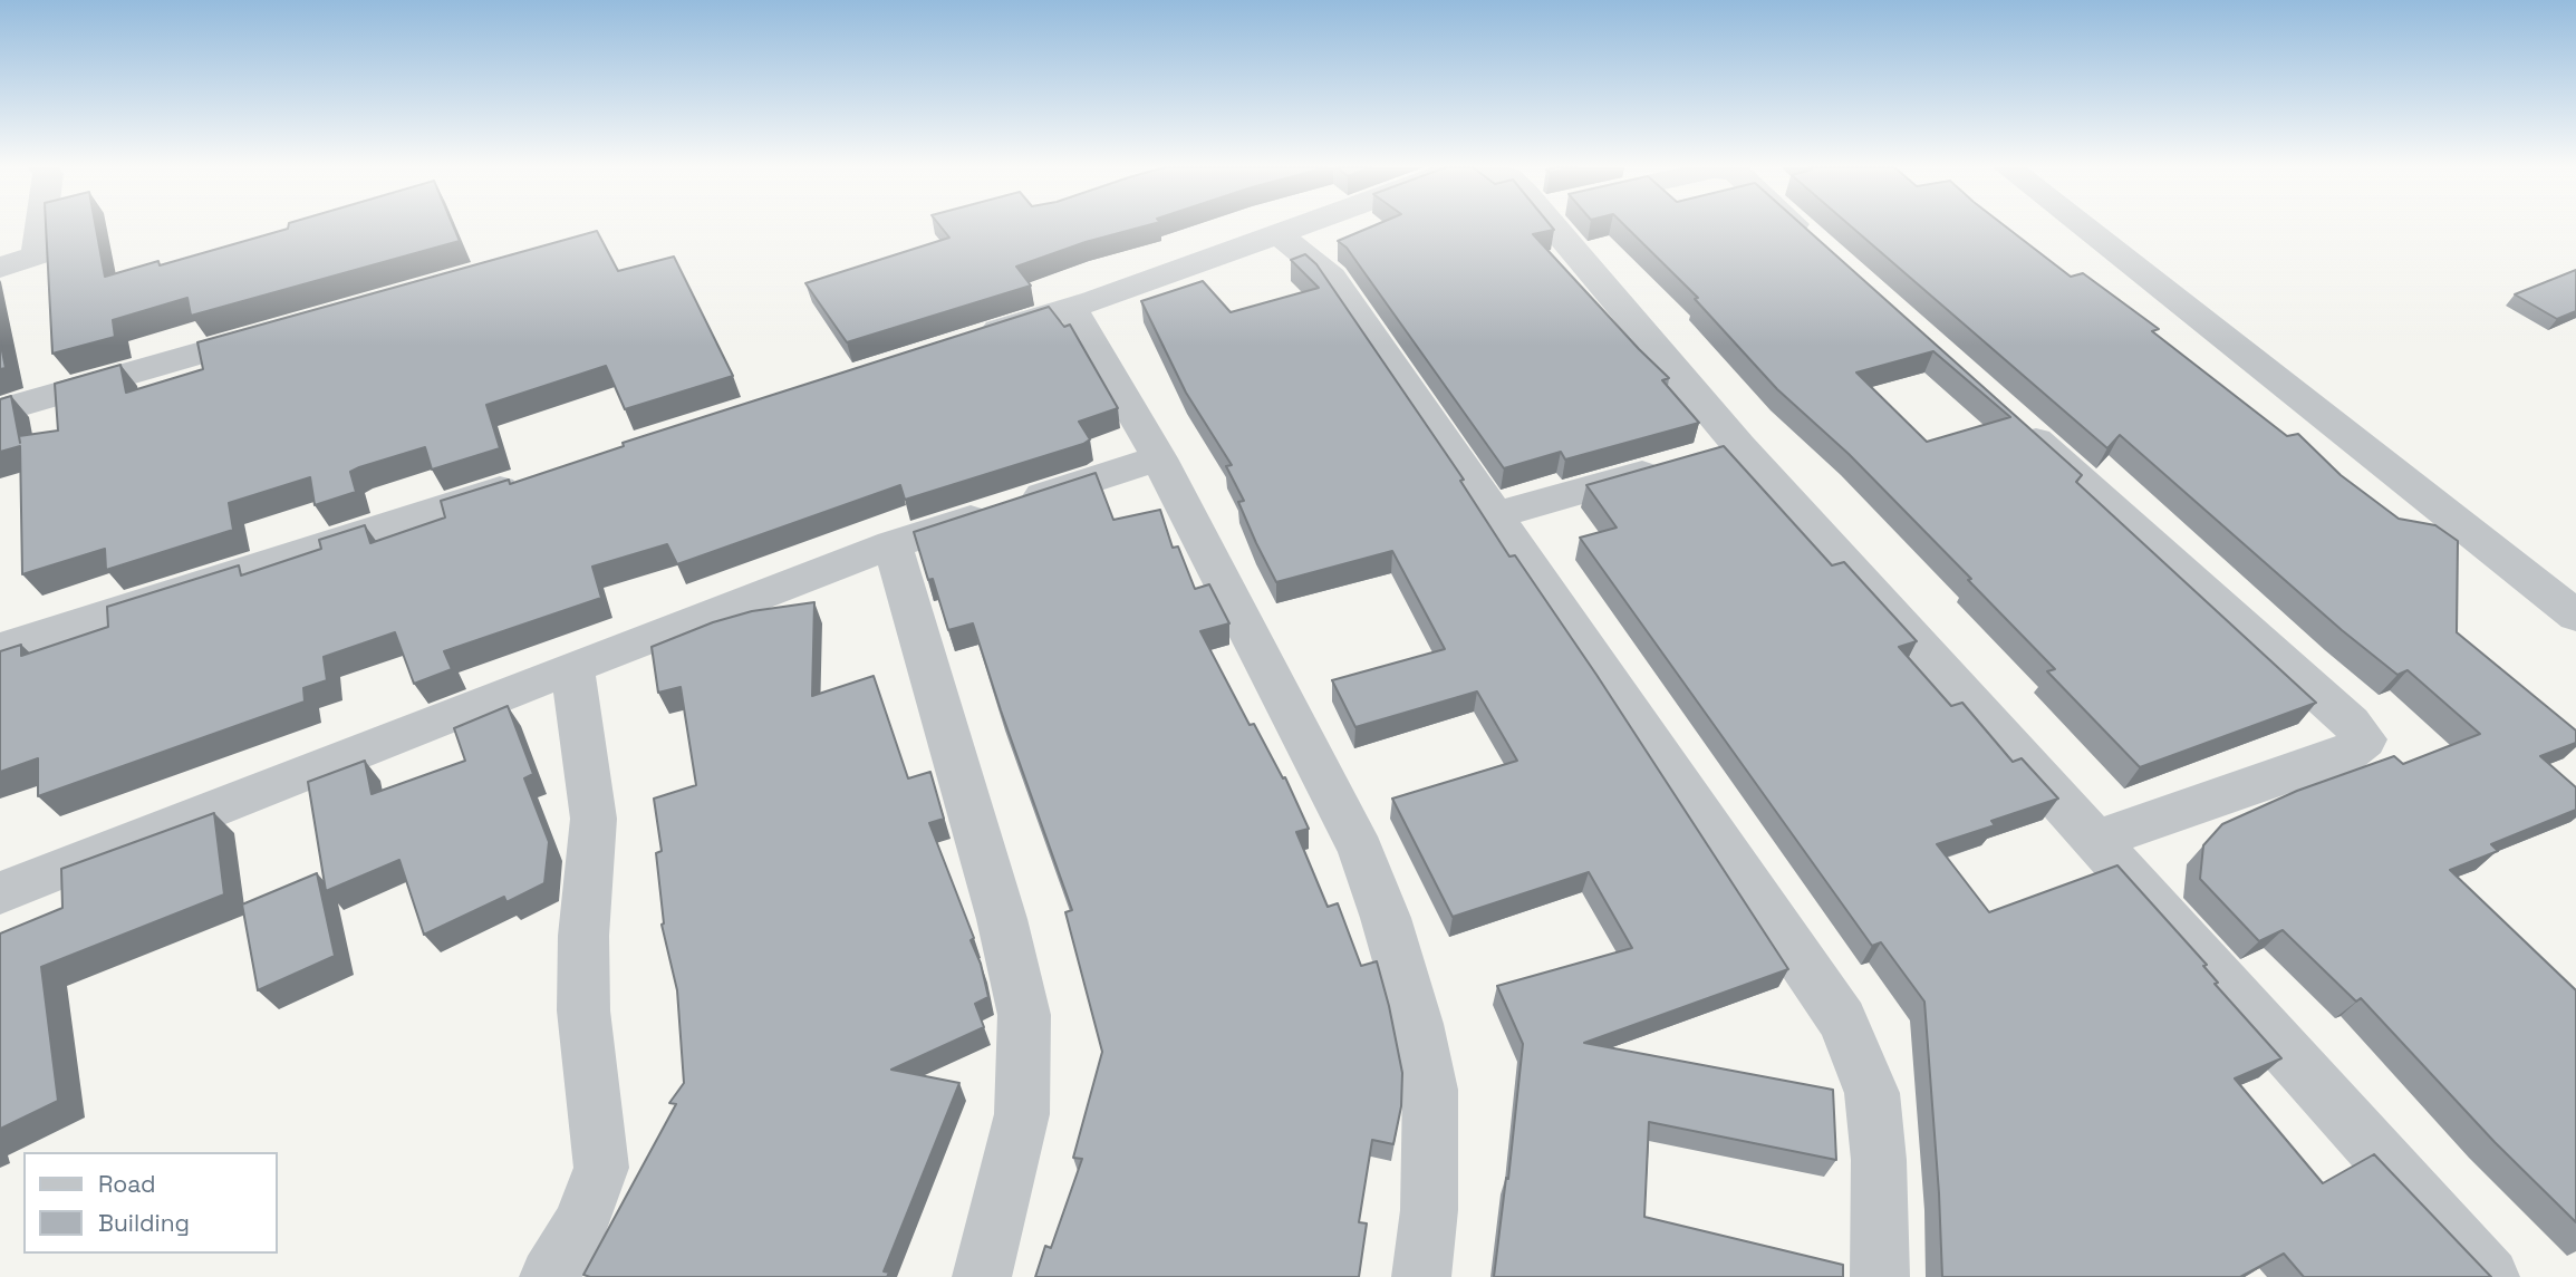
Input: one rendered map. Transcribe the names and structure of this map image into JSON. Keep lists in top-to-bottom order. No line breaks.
{"legend":["Road","Building"]}
